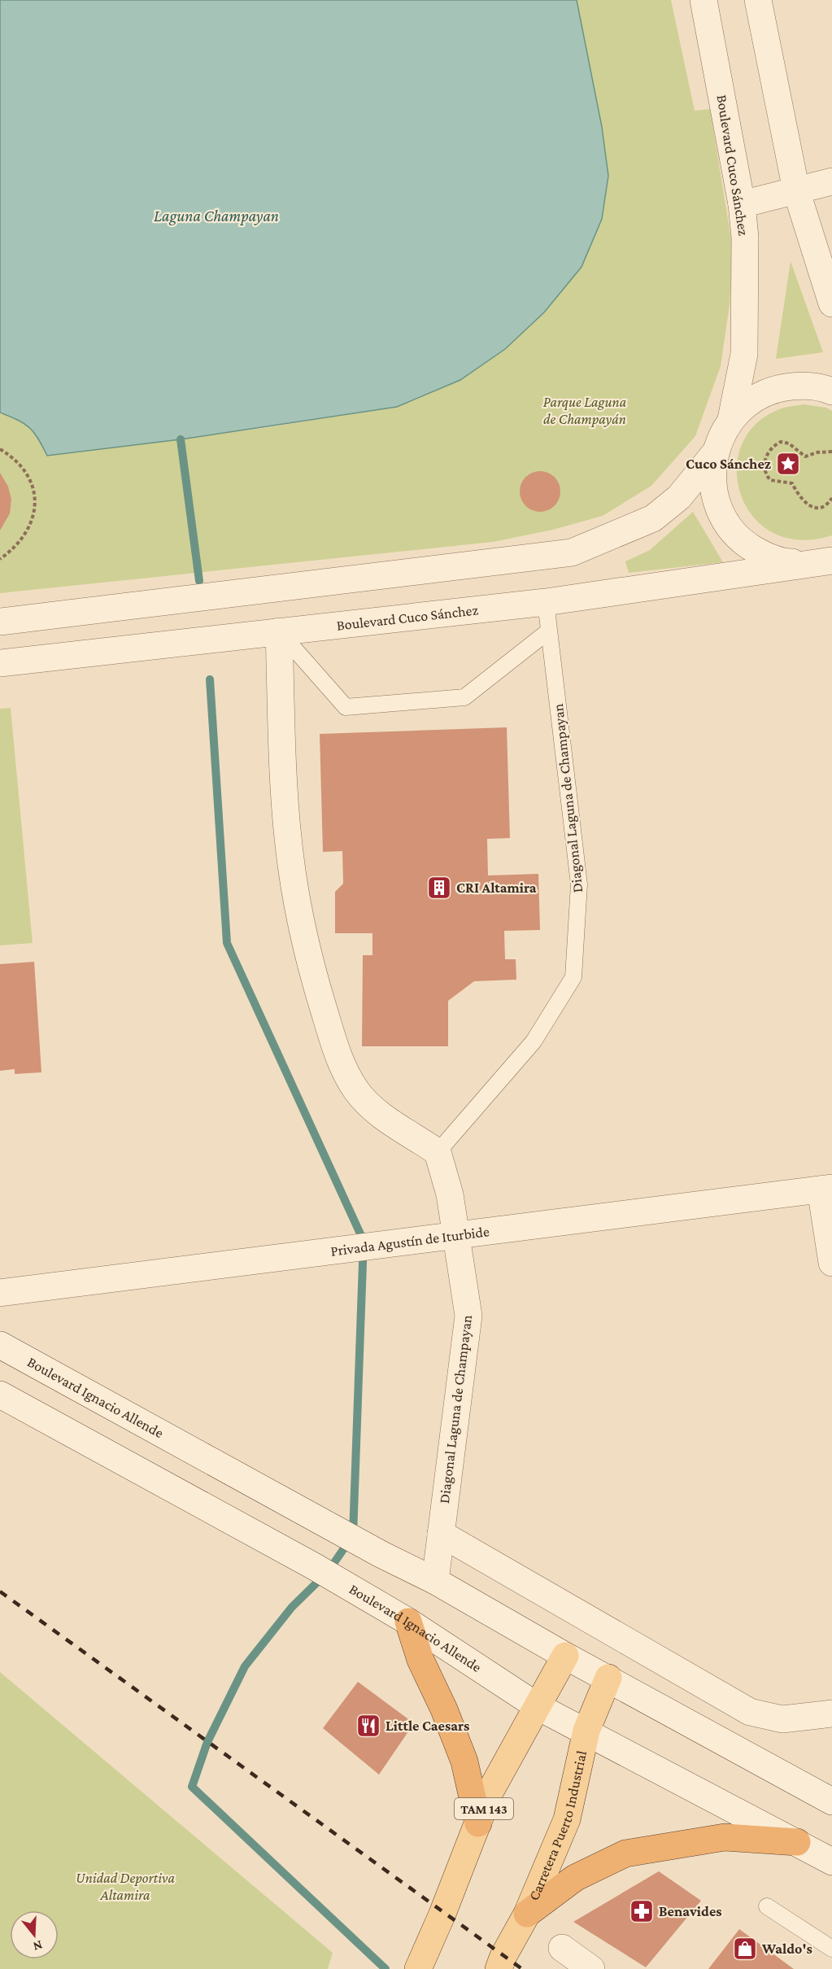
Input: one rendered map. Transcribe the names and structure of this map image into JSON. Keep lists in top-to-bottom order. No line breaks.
{"streets":{"main road":["TAM 143","Carretera Puerto Industrial"],"street":["Boulevard Cuco Sánchez","Diagonal Laguna de Champayan","Privada Agustín de Iturbide","Boulevard Ignacio Allende"]},"crossings":[["Boulevard Cuco Sánchez","Diagonal Laguna de Champayan"],["Diagonal Laguna de Champayan","Privada Agustín de Iturbide"],["Diagonal Laguna de Champayan","Boulevard Ignacio Allende"],["Boulevard Ignacio Allende","TAM 143"],["Boulevard Ignacio Allende","Carretera Puerto Industrial"]],"water":["Laguna Champayan"],"parks":["Parque Laguna de Champayán","Unidad Deportiva Altamira"],"places":{"place":["Cuco Sánchez"],"building":["CRI Altamira"],"restaurant":["Little Caesars"],"pharmacy":["Benavides"],"shop":["Waldo's"]},"north":"bottom"}
